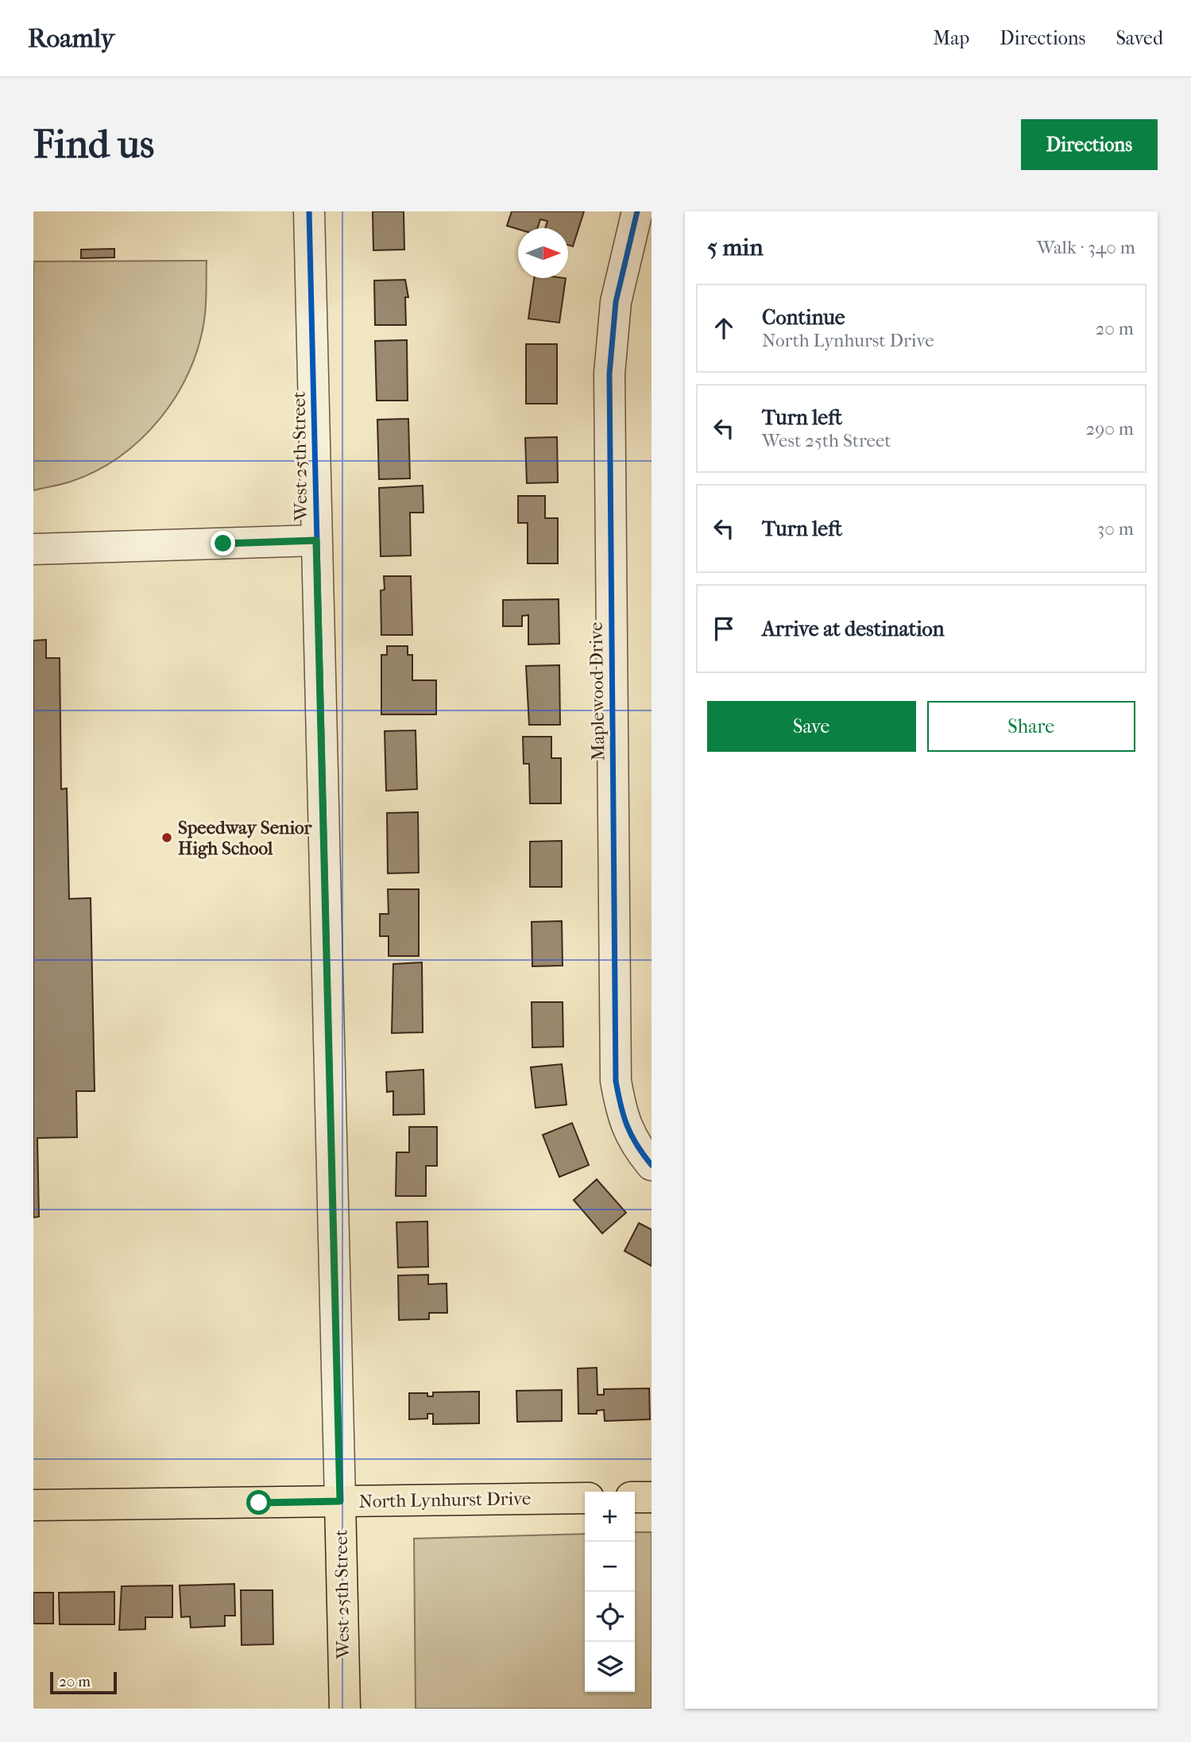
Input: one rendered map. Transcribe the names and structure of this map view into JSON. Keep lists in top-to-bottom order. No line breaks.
{"streets":{"main road":["West 25th Street","North Lynhurst Drive"],"street":["Maplewood Drive"]},"crossings":[["West 25th Street","North Lynhurst Drive"]],"places":["Speedway Senior High School"],"scale_bar":"20 m","north":"right","page":{"header":"Roamly","nav":["Map","Directions","Saved"],"buttons":["Directions",["Save","Share"]],"title":"Find us","heading":["5 min","Walk · 340 m"],"list":[["Continue","North Lynhurst Drive","20 m"],["Turn left","West 25th Street","290 m"],["Turn left","30 m"],"Arrive at destination"],"map_buttons":["+","−"],"scale":"20 m"}}
